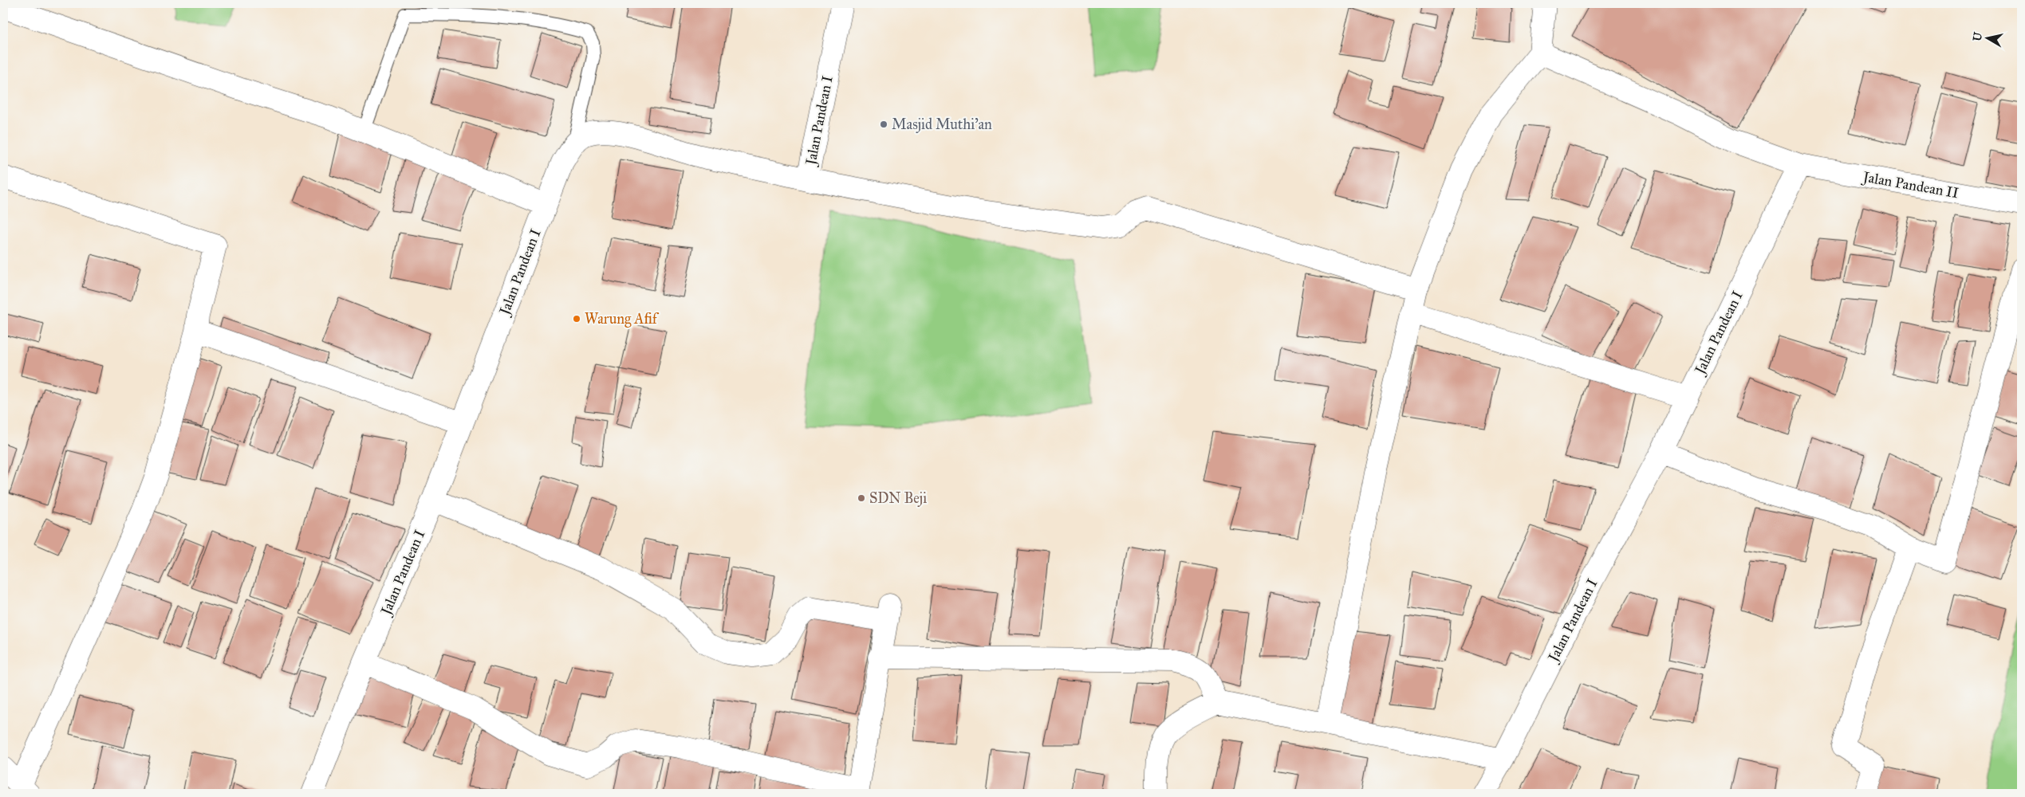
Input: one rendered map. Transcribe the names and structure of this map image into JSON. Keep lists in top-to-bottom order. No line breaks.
{"streets":{"street":["Jalan Pandean I","Jalan Pandean II"]},"crossings":[["Jalan Pandean I","Jalan Pandean II"]],"places":["Masjid Muthi'an","Warung Afif","SDN Beji"],"north":"left"}
